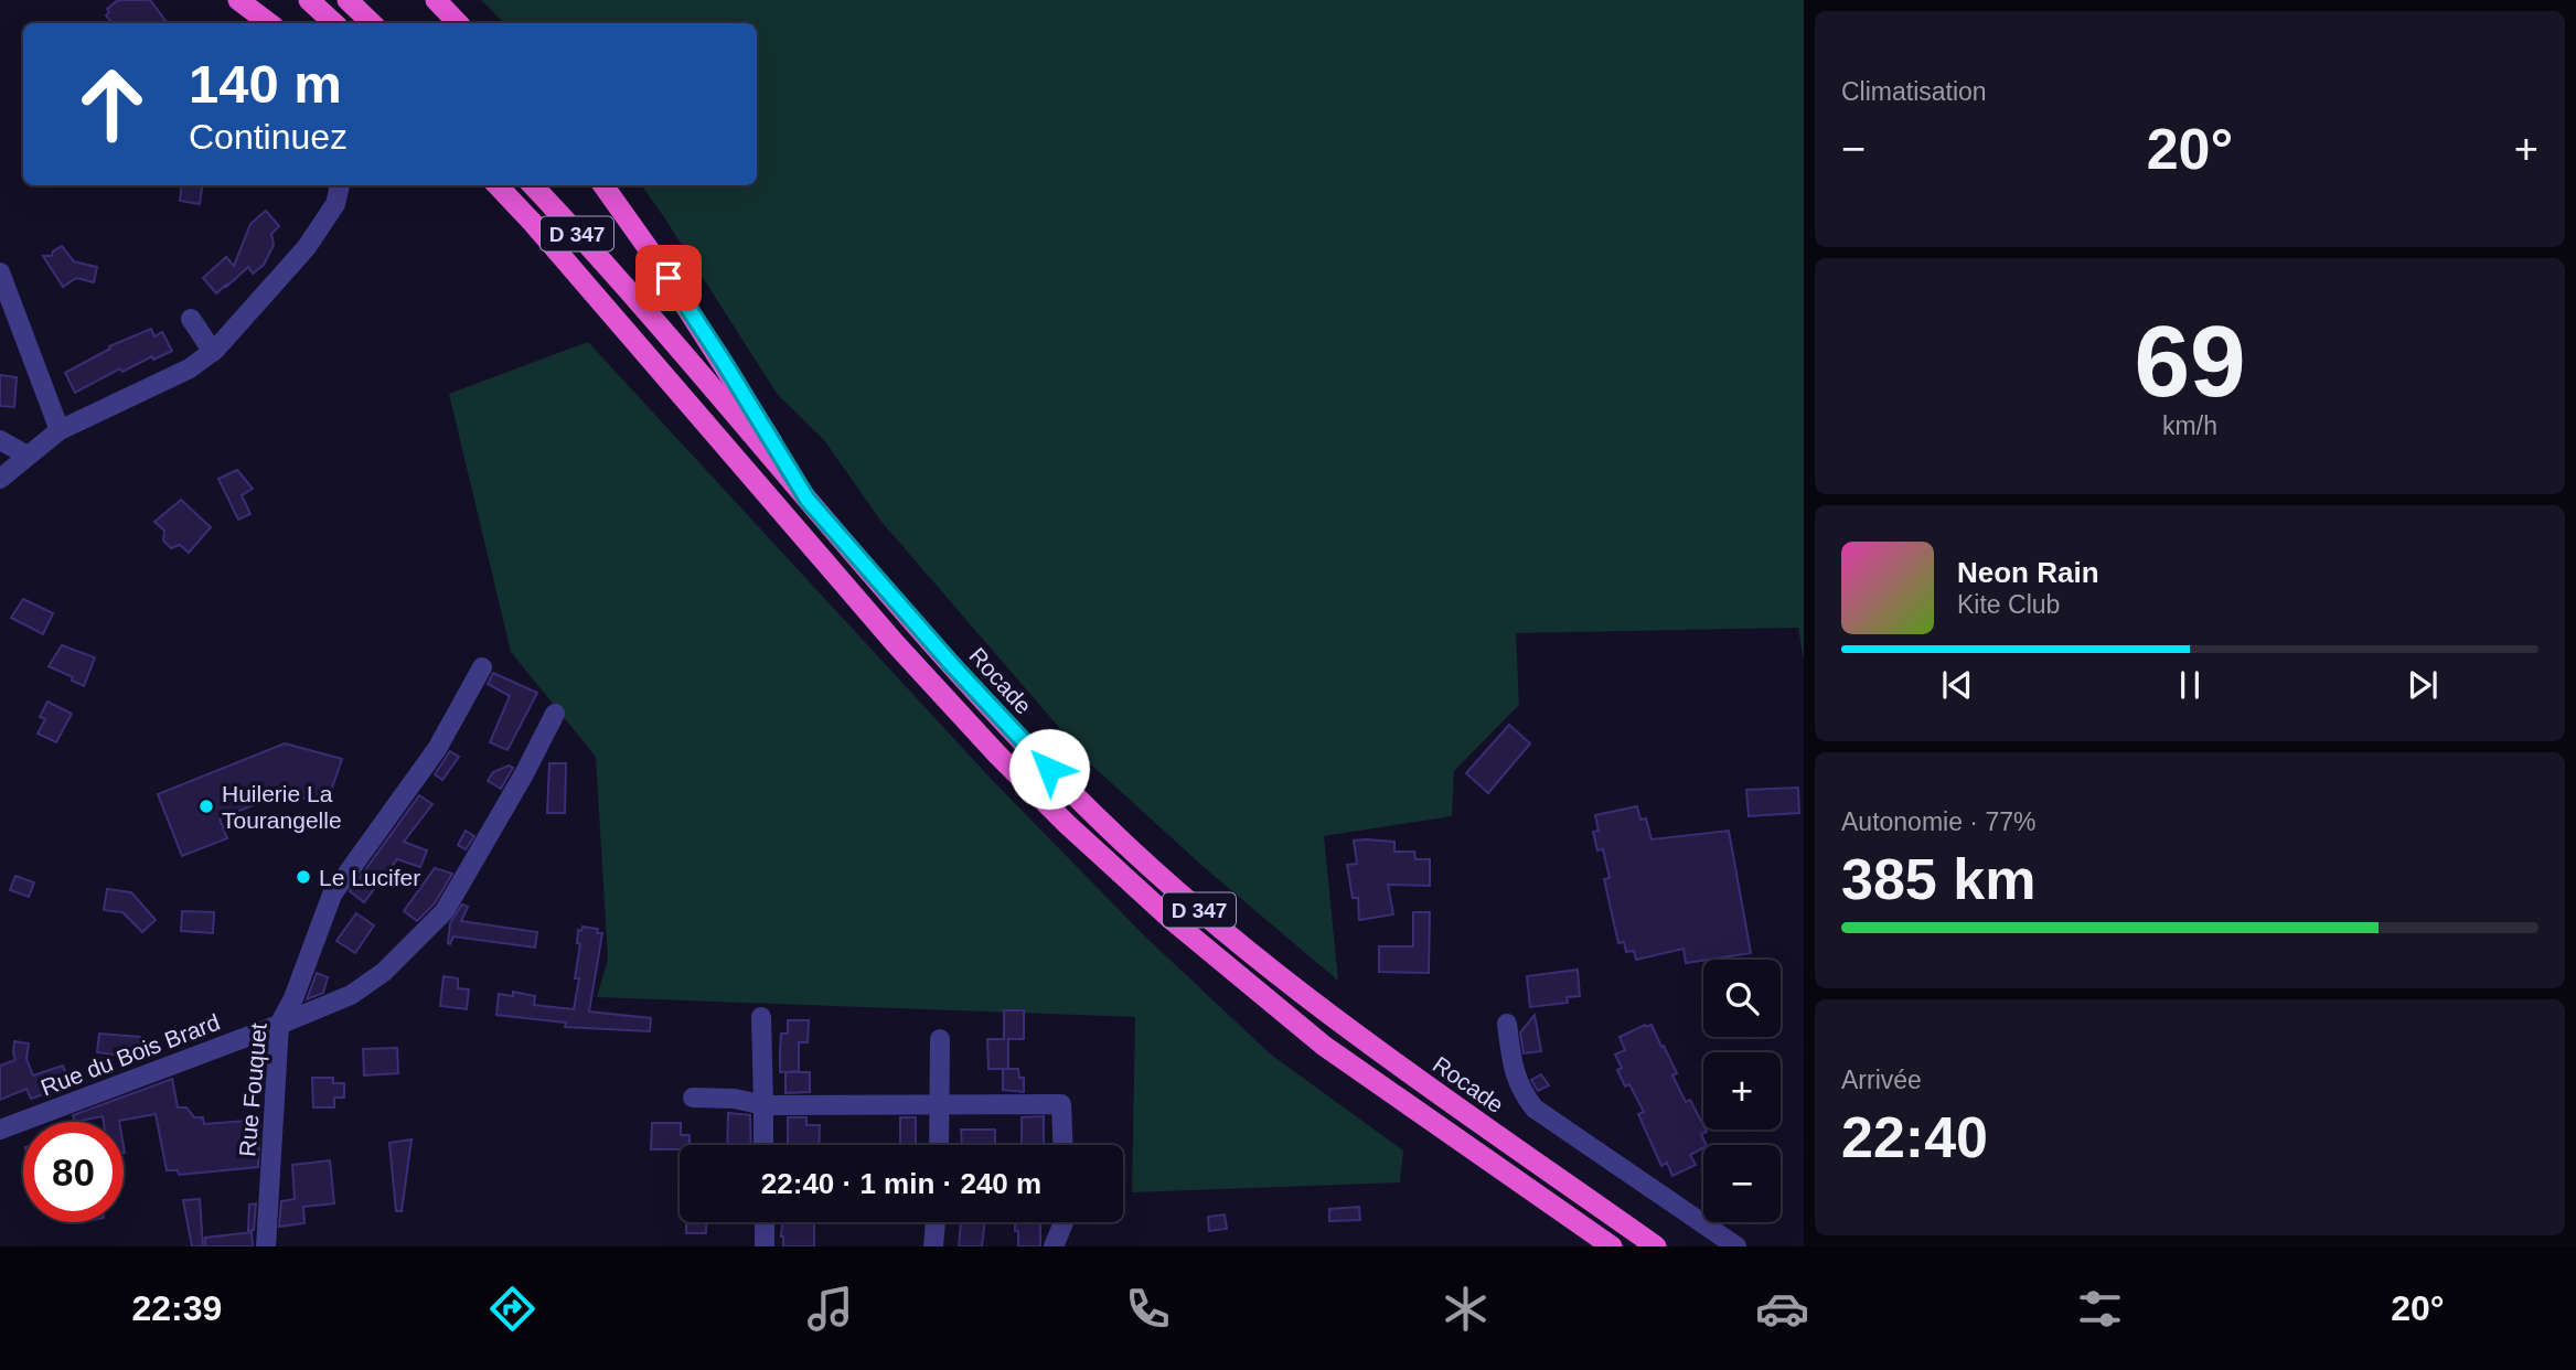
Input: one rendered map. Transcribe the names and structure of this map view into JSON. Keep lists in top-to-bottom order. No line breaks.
{"streets":{"highway":["D 347","Rocade"],"street":["Rue du Bois Brard","Rue Fouquet"]},"crossings":[["Rue du Bois Brard","Rue Fouquet"]],"places":["Huilerie La Tourangelle","Le Lucifer"],"page":{"tile":["Climatisation",["69","km/h"],["Autonomie · 77%","385 km"],["Arrivée","22:40"]],"turn":["140 m","Continuez"],"heat":["−","20°","+"],"song":["Neon Rain","Kite Club"],"map_buttons":["+","−"],"limit":"80","trip":"22:40 · 1 min · 240 m","tabs":["22:39","20°"]}}
